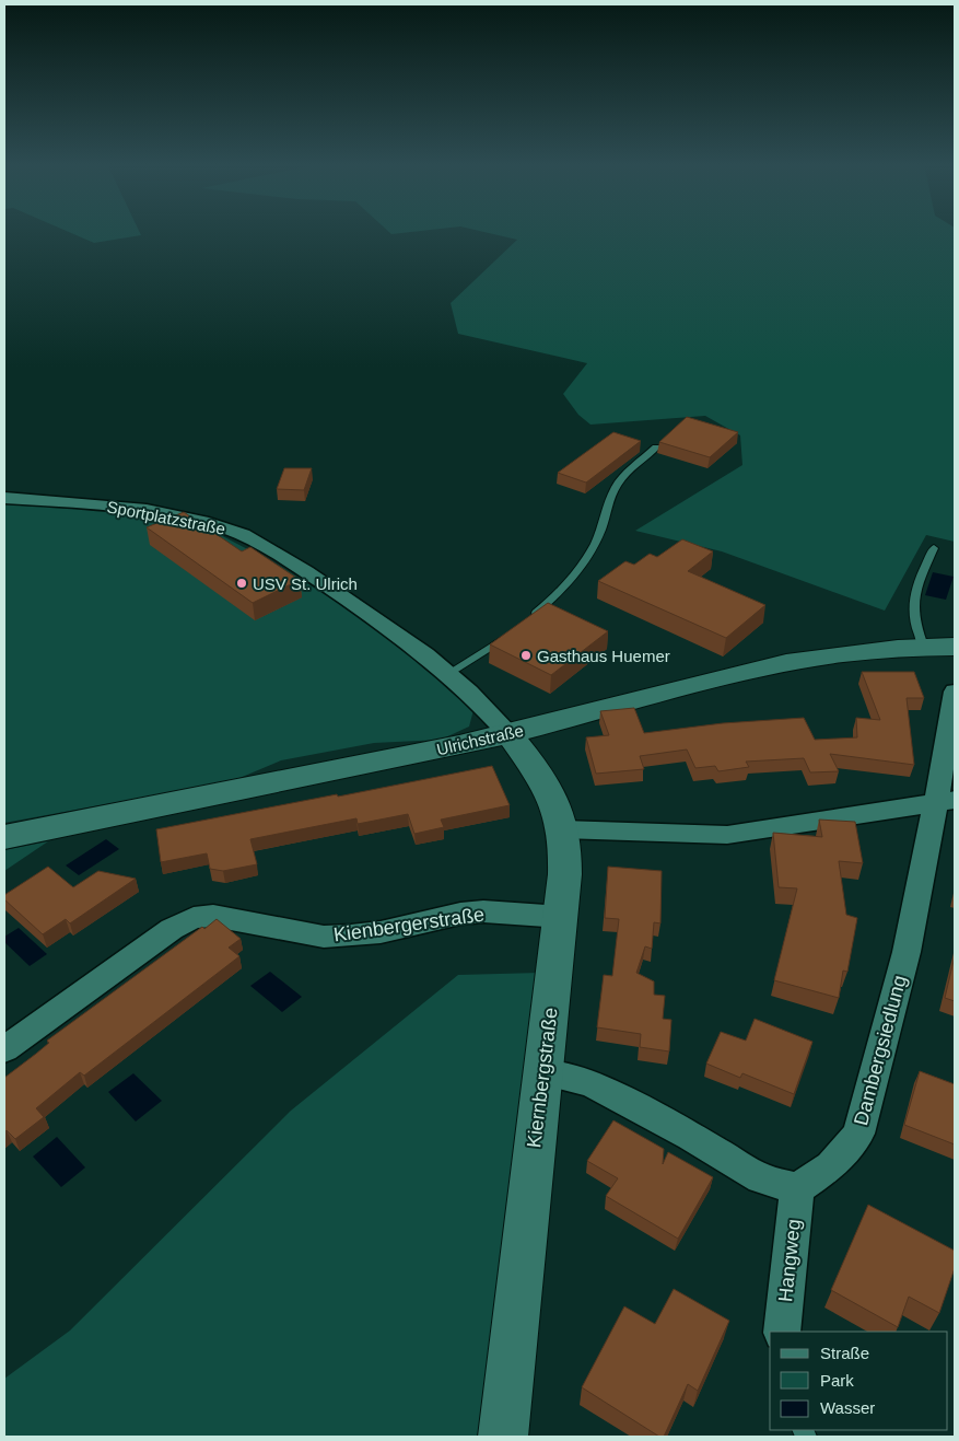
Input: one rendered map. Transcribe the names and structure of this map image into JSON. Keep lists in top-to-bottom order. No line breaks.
{"streets":{"street":["Sportplatzstraße","Ulrichstraße","Kienbergerstraße","Dambergsiedlung","Kiernbergstraße","Hangweg"]},"crossings":[["Sportplatzstraße","Ulrichstraße"],["Sportplatzstraße","Kiernbergstraße"],["Ulrichstraße","Kiernbergstraße"],["Kienbergerstraße","Kiernbergstraße"],["Dambergsiedlung","Hangweg"]],"places":["USV St. Ulrich","Gasthaus Huemer"],"legend":["Straße","Park","Wasser"]}
